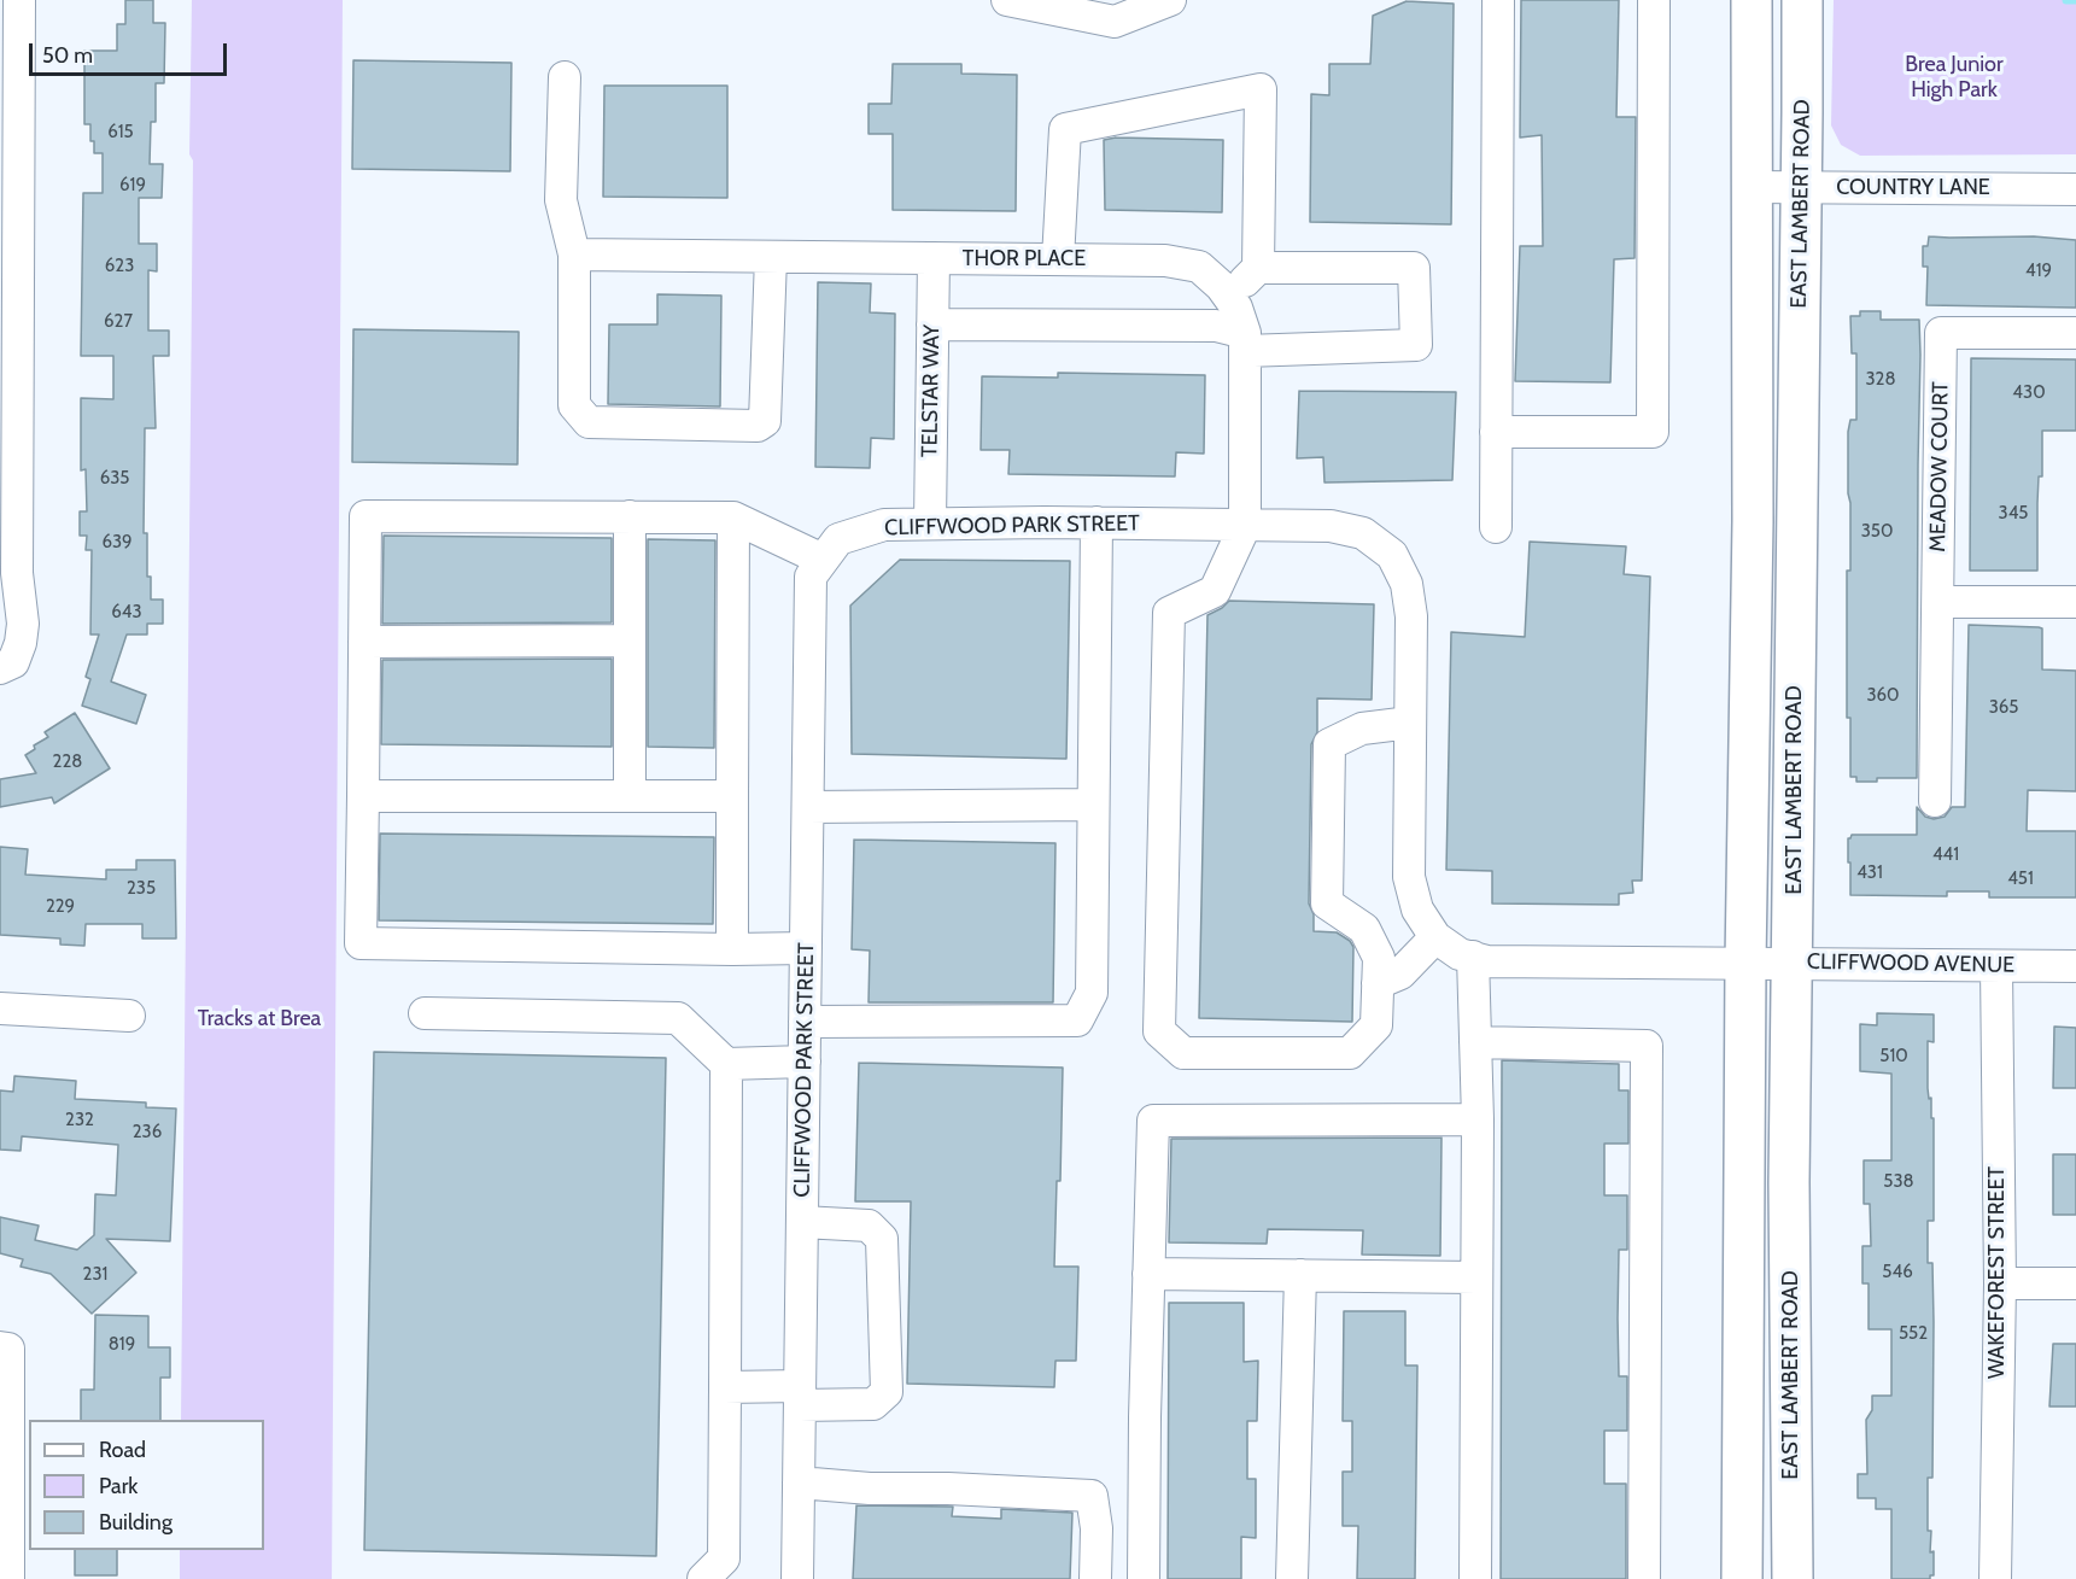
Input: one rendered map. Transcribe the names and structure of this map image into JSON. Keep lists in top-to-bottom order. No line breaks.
{"streets":{"main road":["EAST LAMBERT ROAD"],"street":["COUNTRY LANE","THOR PLACE","TELSTAR WAY","MEADOW COURT","CLIFFWOOD PARK STREET","CLIFFWOOD AVENUE","WAKEFOREST STREET"]},"crossings":[["COUNTRY LANE","EAST LAMBERT ROAD"],["EAST LAMBERT ROAD","CLIFFWOOD PARK STREET"],["EAST LAMBERT ROAD","CLIFFWOOD AVENUE"],["THOR PLACE","TELSTAR WAY"],["THOR PLACE","CLIFFWOOD PARK STREET"],["TELSTAR WAY","CLIFFWOOD PARK STREET"],["CLIFFWOOD PARK STREET","CLIFFWOOD AVENUE"],["CLIFFWOOD AVENUE","WAKEFOREST STREET"]],"parks":["Brea Junior High Park","Tracks at Brea"],"house_numbers":["615","619","623","419","627","328","430","635","345","350","639","643","360","365","228","441","431","451","235","229","510","232","236","538","546","231","552","819"],"legend":["Road","Park","Building"],"scale_bar":"50 m"}
